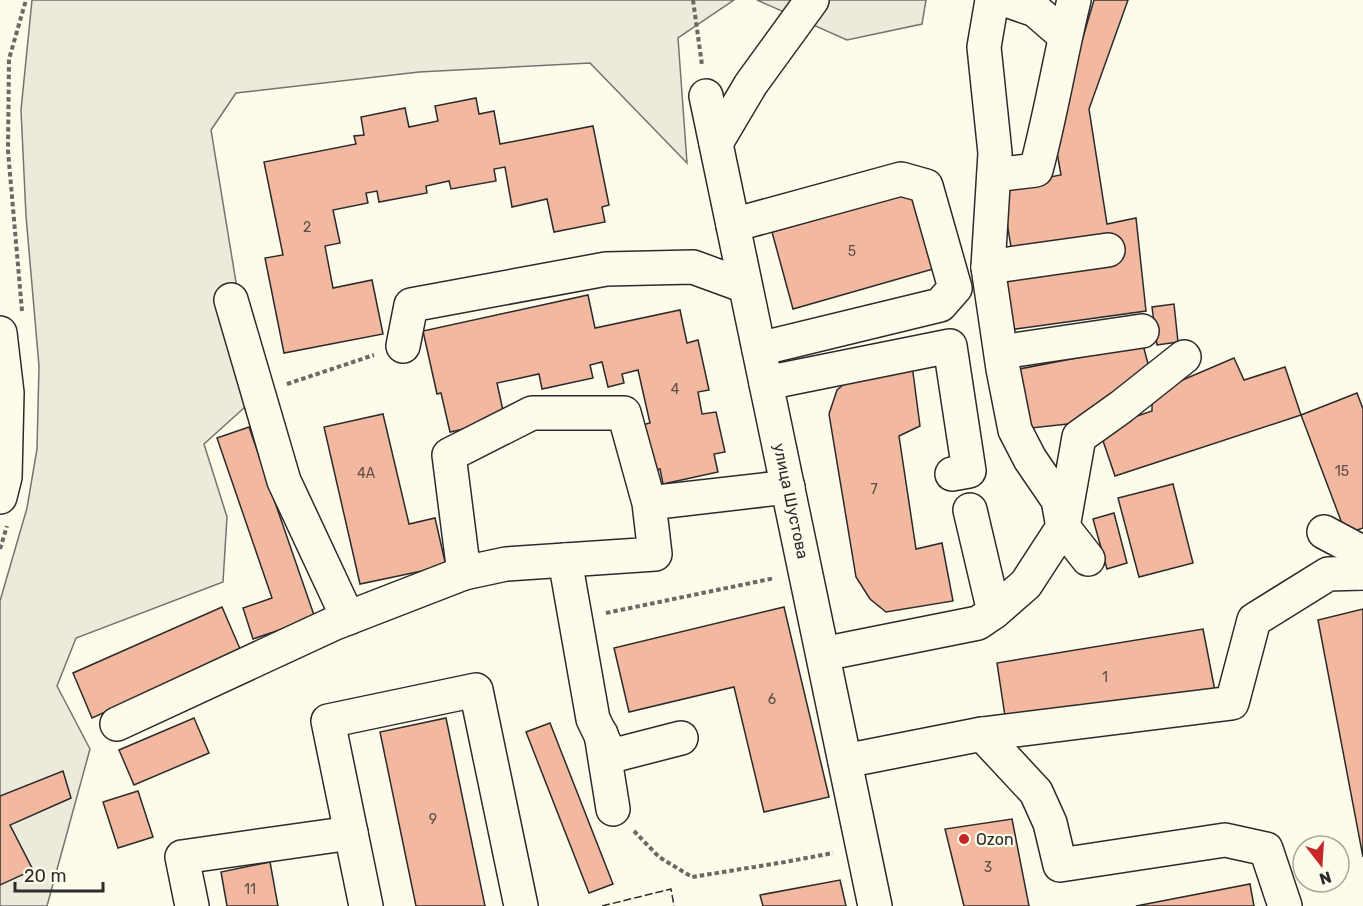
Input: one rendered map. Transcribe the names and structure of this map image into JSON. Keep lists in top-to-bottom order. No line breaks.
{"streets":{"street":["улица Шустова"]},"places":["Ozon"],"house_numbers":["2","5","4","15","4А","7","1","6","9","3","11"],"scale_bar":"20 m","north":"bottom"}
